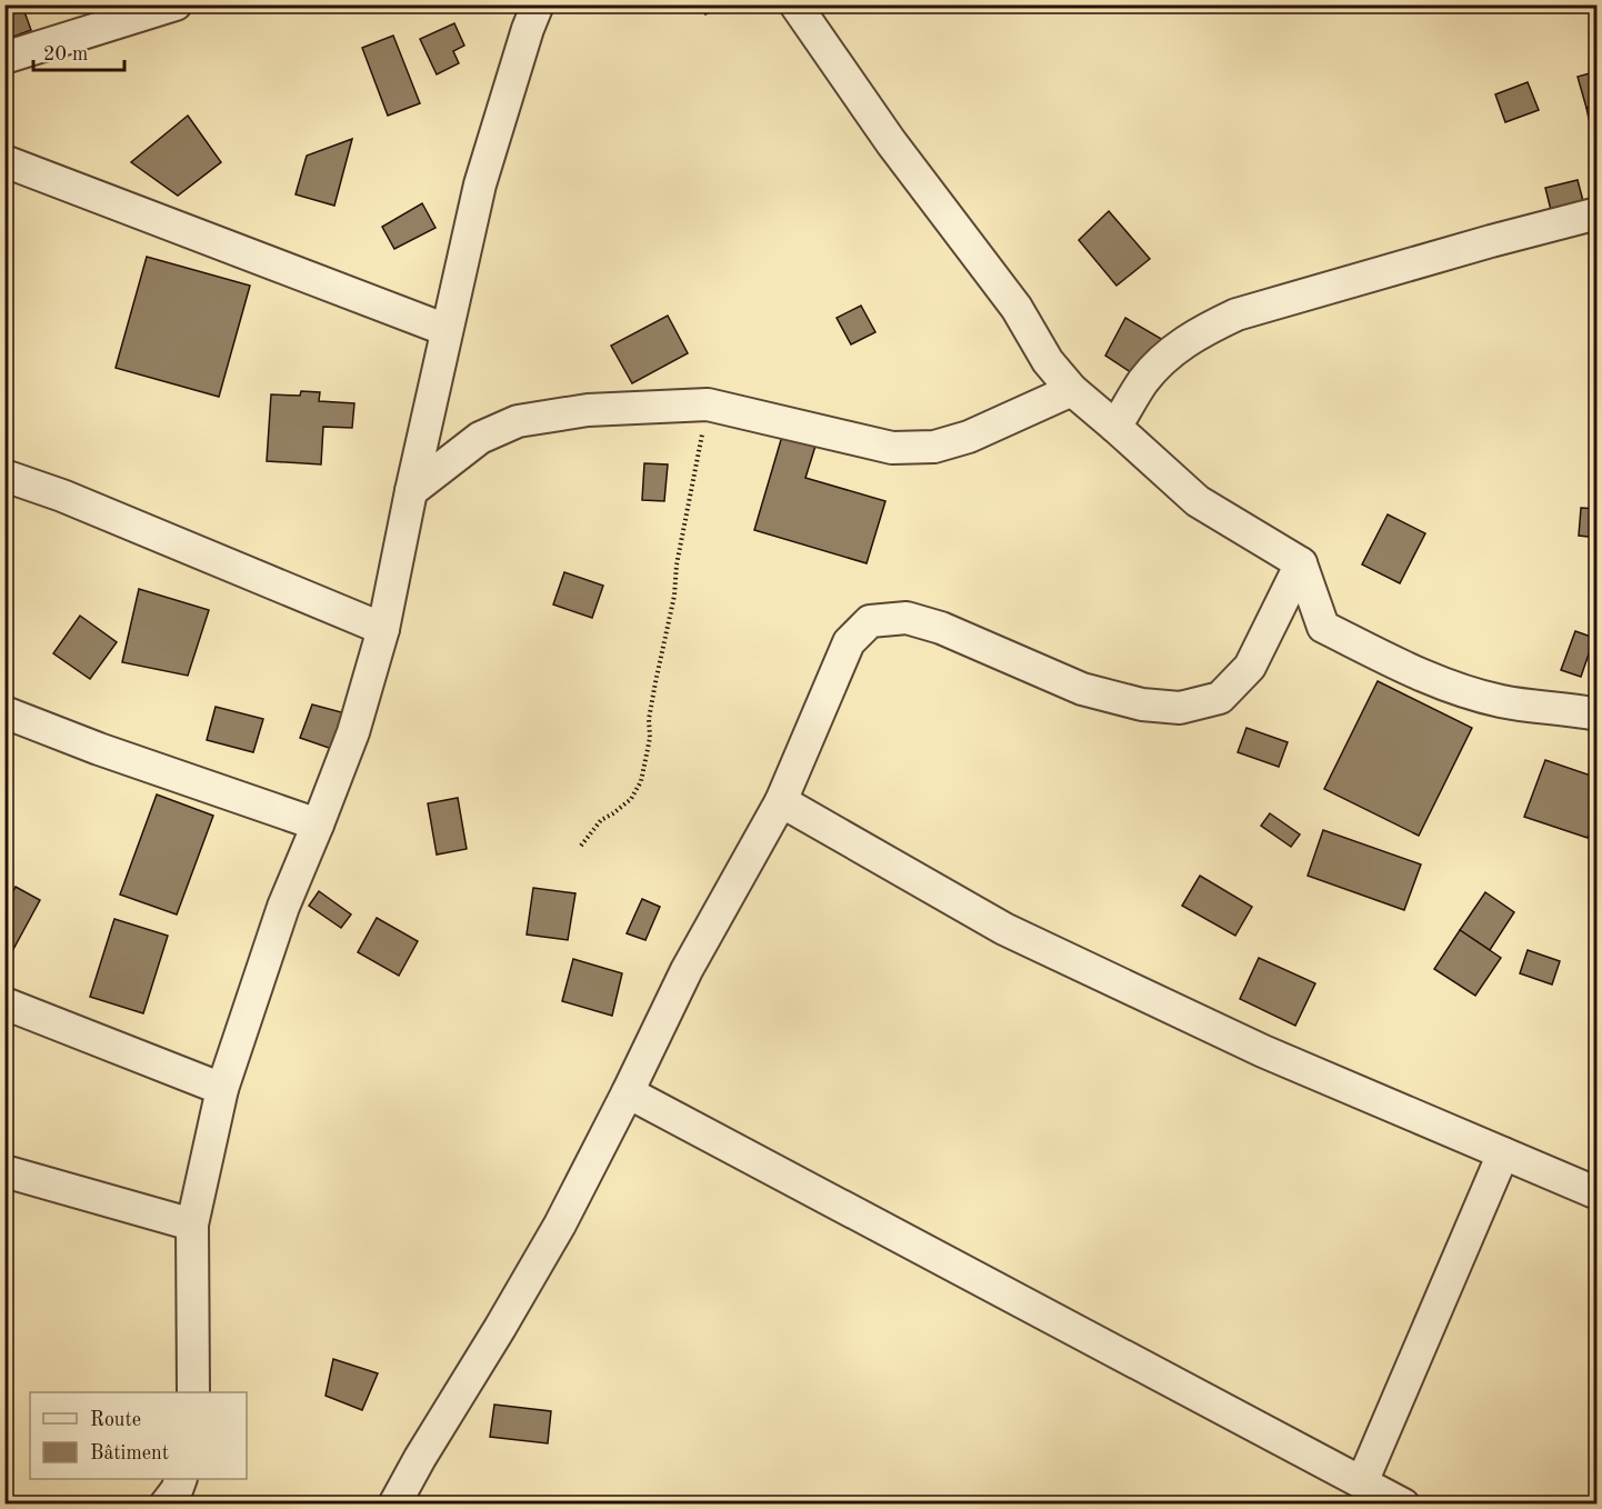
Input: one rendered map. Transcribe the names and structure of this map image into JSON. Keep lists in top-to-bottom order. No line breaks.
{"legend":["Route","Bâtiment"],"scale_bar":"20 m"}
